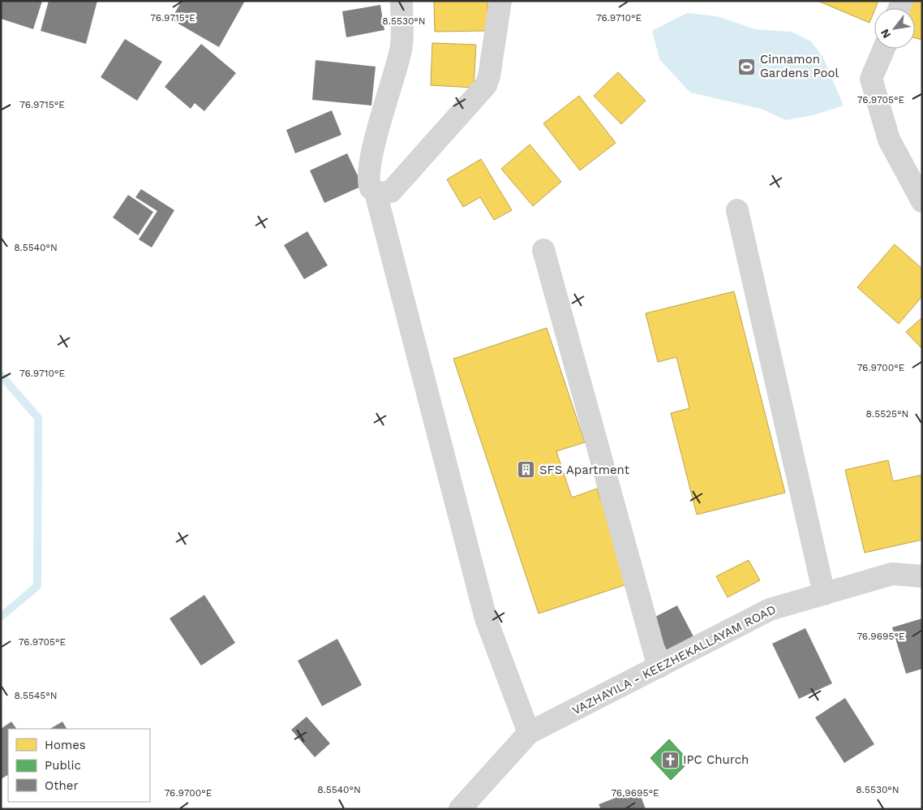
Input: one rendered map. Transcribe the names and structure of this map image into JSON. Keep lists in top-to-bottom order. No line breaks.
{"streets":{"street":["VAZHAYILA - KEEZHEKALLAYAM ROAD"]},"places":{"sports":["Cinnamon Gardens Pool"],"building":["SFS Apartment"],"church":["IPC Church"]},"legend":["Homes","Public","Other"],"north":"bottom left","coordinates":["76.9715°E","76.9710°E","8.5530°N","76.9705°E","8.5540°N","76.9700°E","8.5525°N","76.9695°E","8.5545°N"]}
